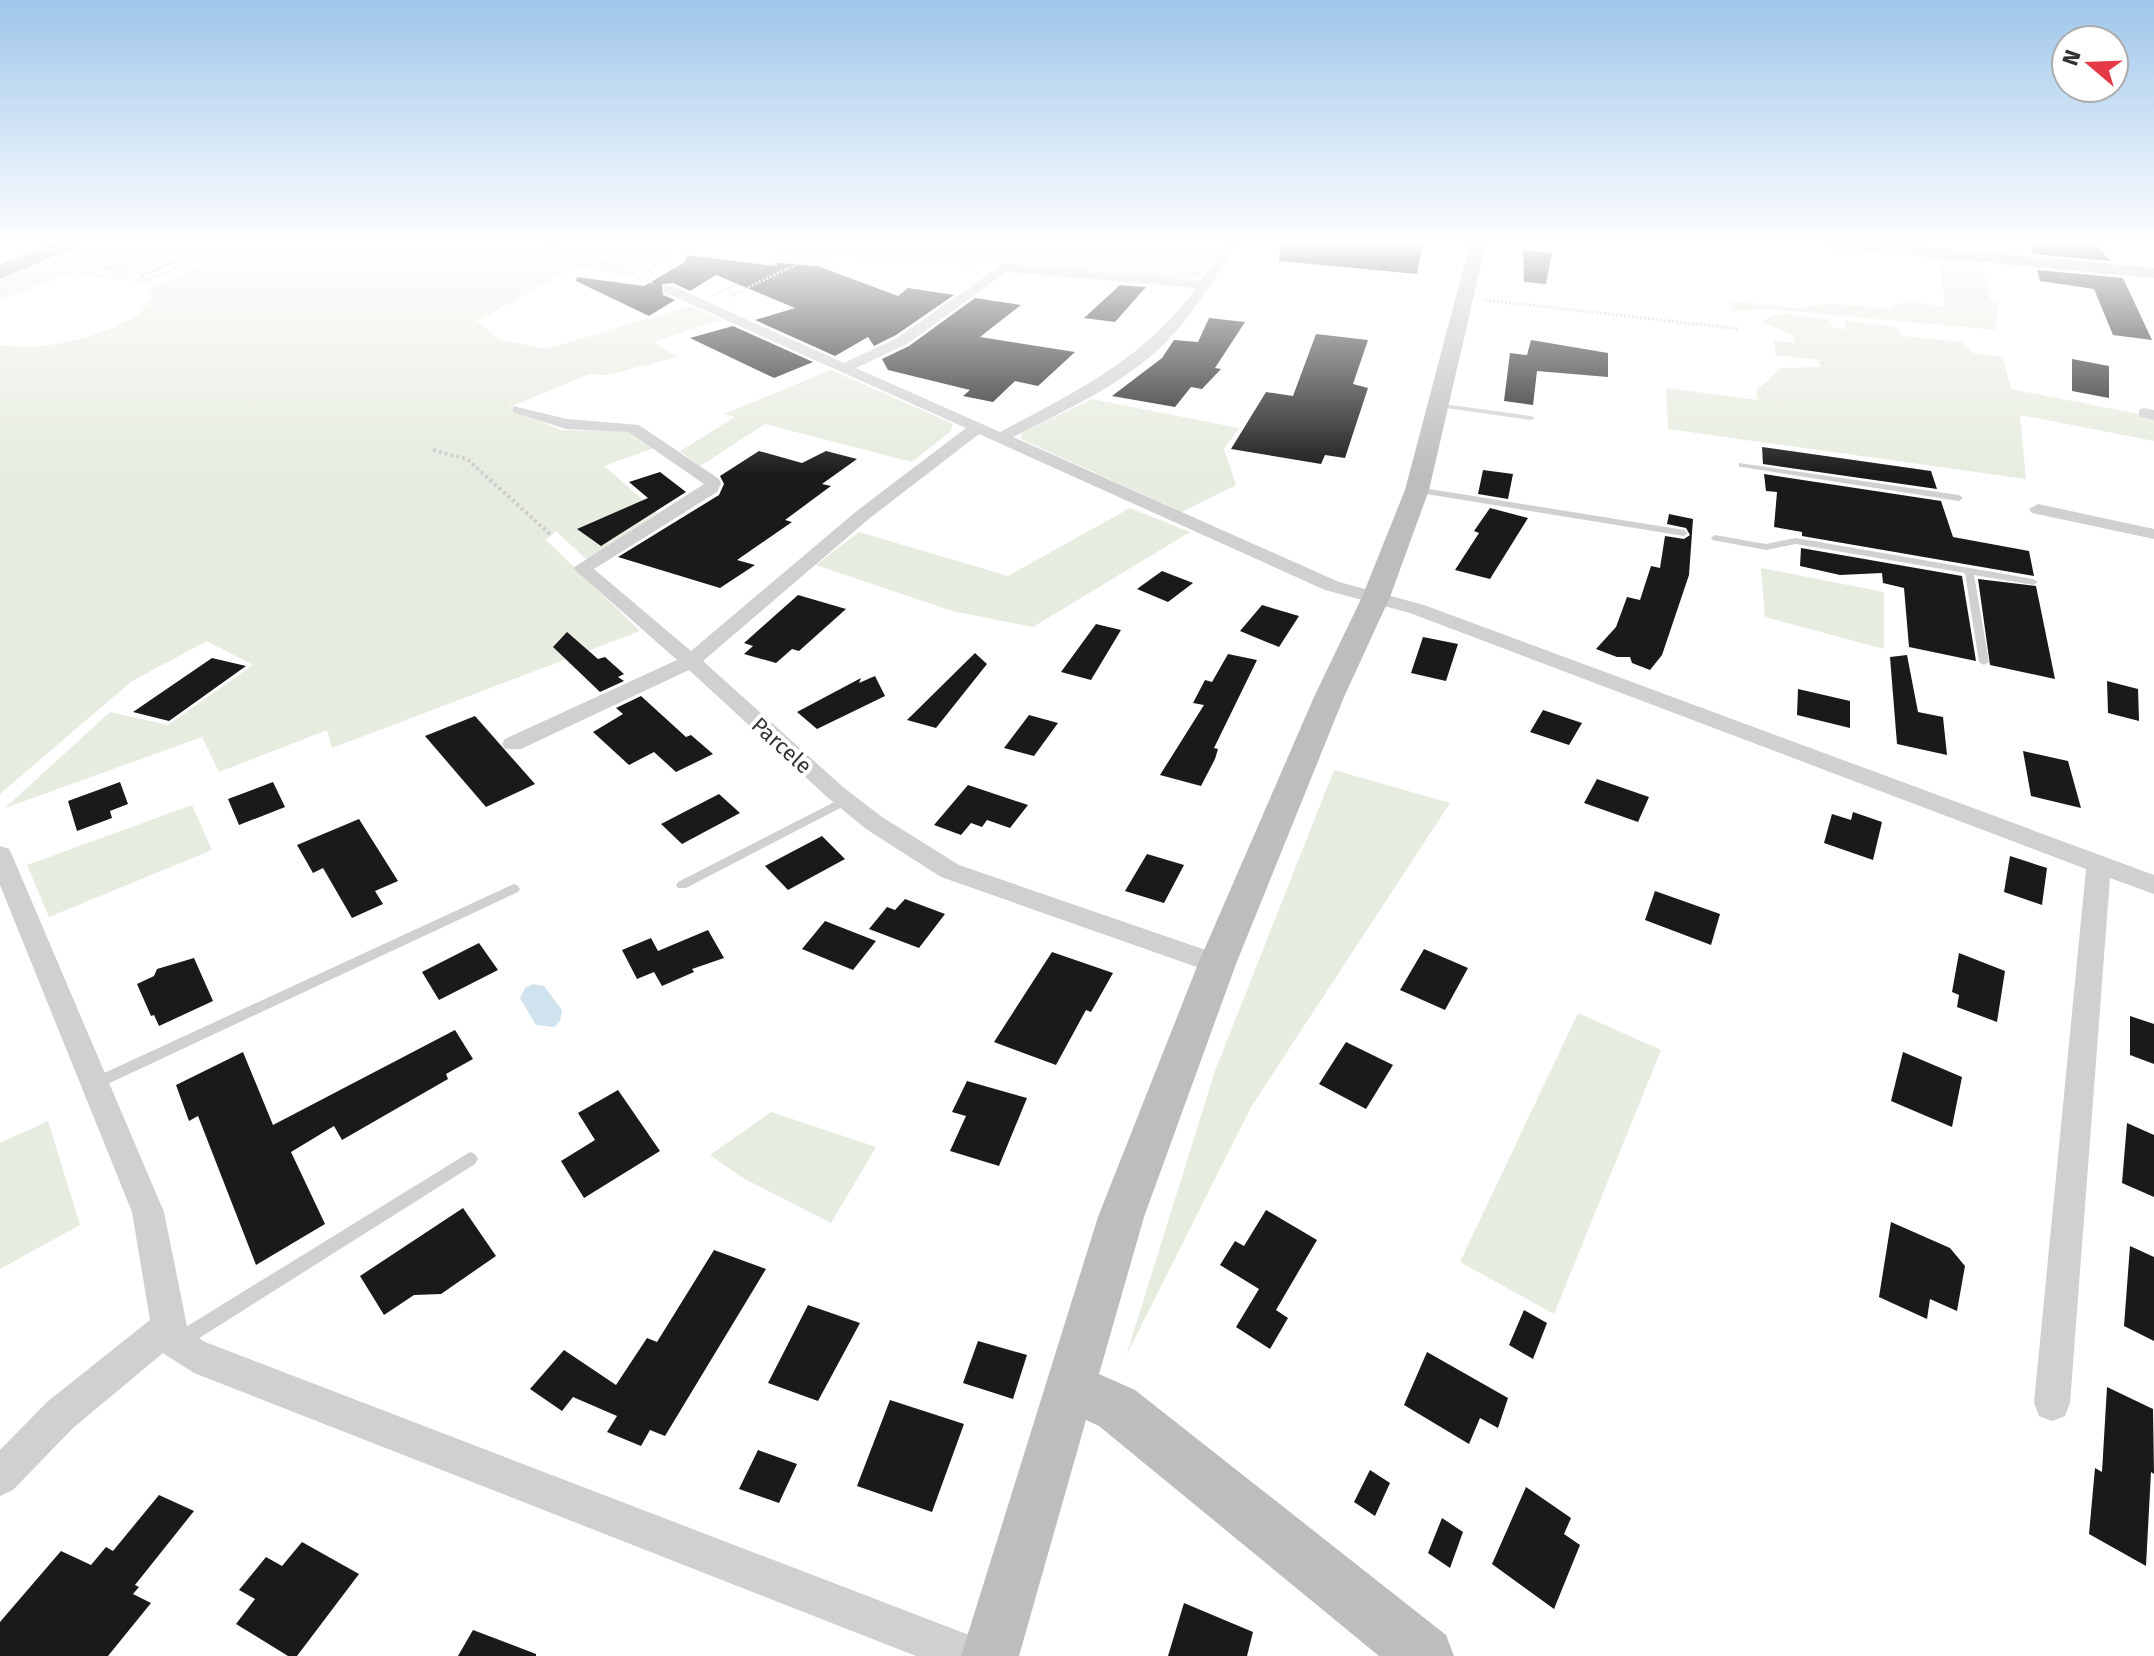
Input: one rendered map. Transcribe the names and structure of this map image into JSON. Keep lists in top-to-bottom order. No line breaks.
{"streets":{"street":["Parcele"]},"north":"left"}
